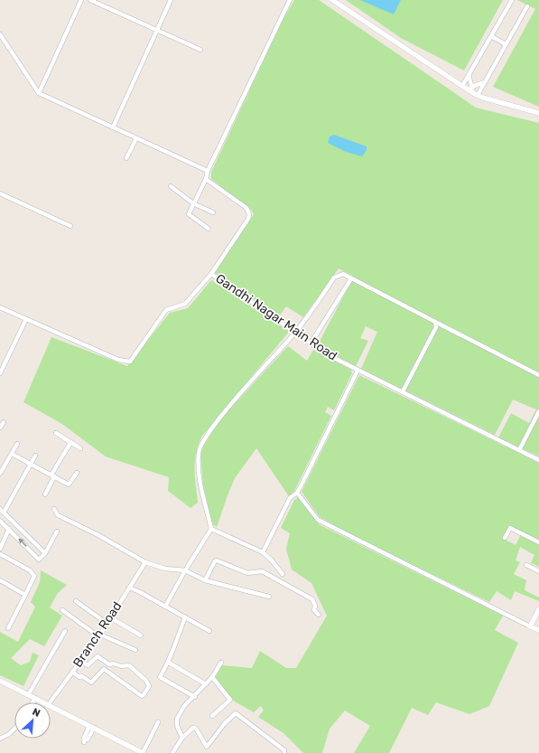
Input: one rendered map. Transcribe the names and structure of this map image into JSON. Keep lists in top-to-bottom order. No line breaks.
{"streets":{"street":["Gandhi Nagar Main Road","Branch Road"]},"north":"top right"}
